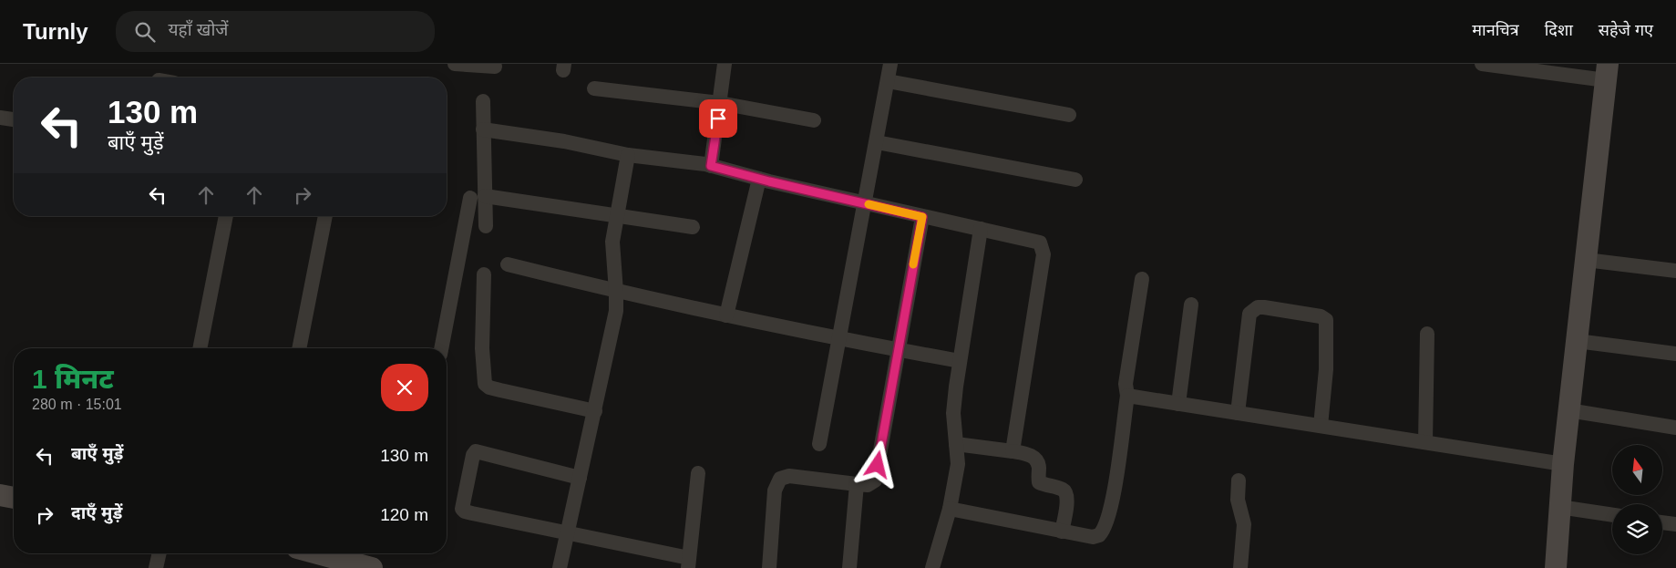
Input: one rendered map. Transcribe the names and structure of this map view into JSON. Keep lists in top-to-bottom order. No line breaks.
{"north":"top","page":{"header":"Turnly","search":"यहाँ खोजें","nav":["मानचित्र","दिशा","सहेजे गए"],"turn":["130 m","बाएँ मुड़ें"],"heading":["1 मिनट","280 m · 15:01"],"list":[{"name":"बाएँ मुड़ें","value":"130 m"},{"name":"दाएँ मुड़ें","value":"120 m"}]}}
